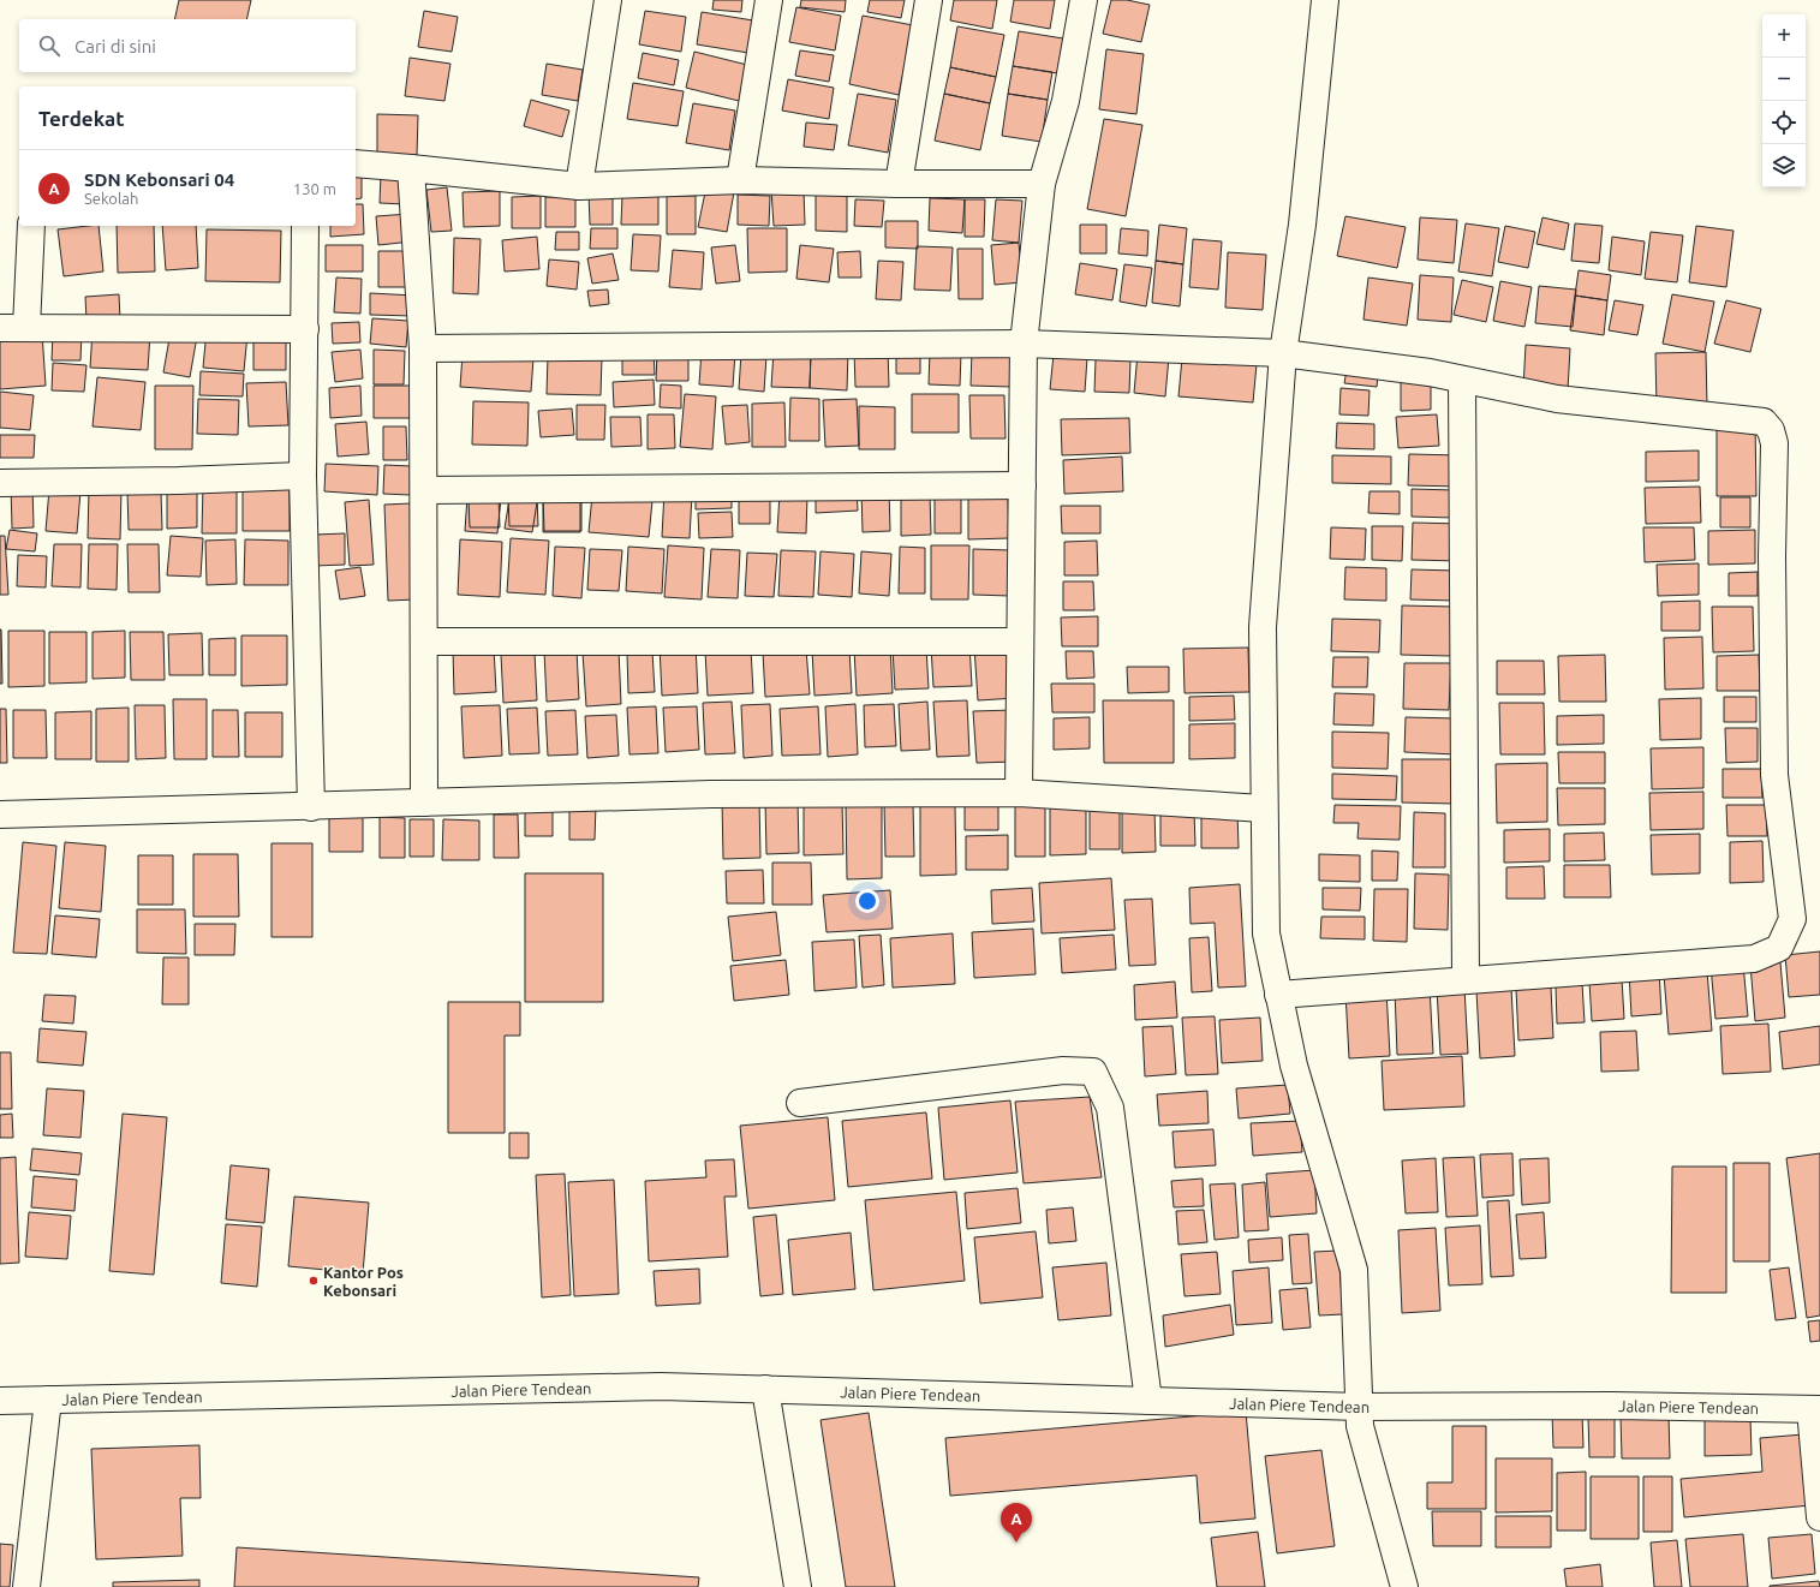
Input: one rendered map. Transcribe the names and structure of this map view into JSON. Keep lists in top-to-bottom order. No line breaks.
{"streets":{"street":["Jalan Piere Tendean"]},"places":["Kantor Pos Kebonsari"],"page":{"map_buttons":["+","−"],"search":"Cari di sini","heading":"Terdekat","list":[{"mark":"A","name":"SDN Kebonsari 04","note":"Sekolah","value":"130 m"}],"pins":"A"}}
